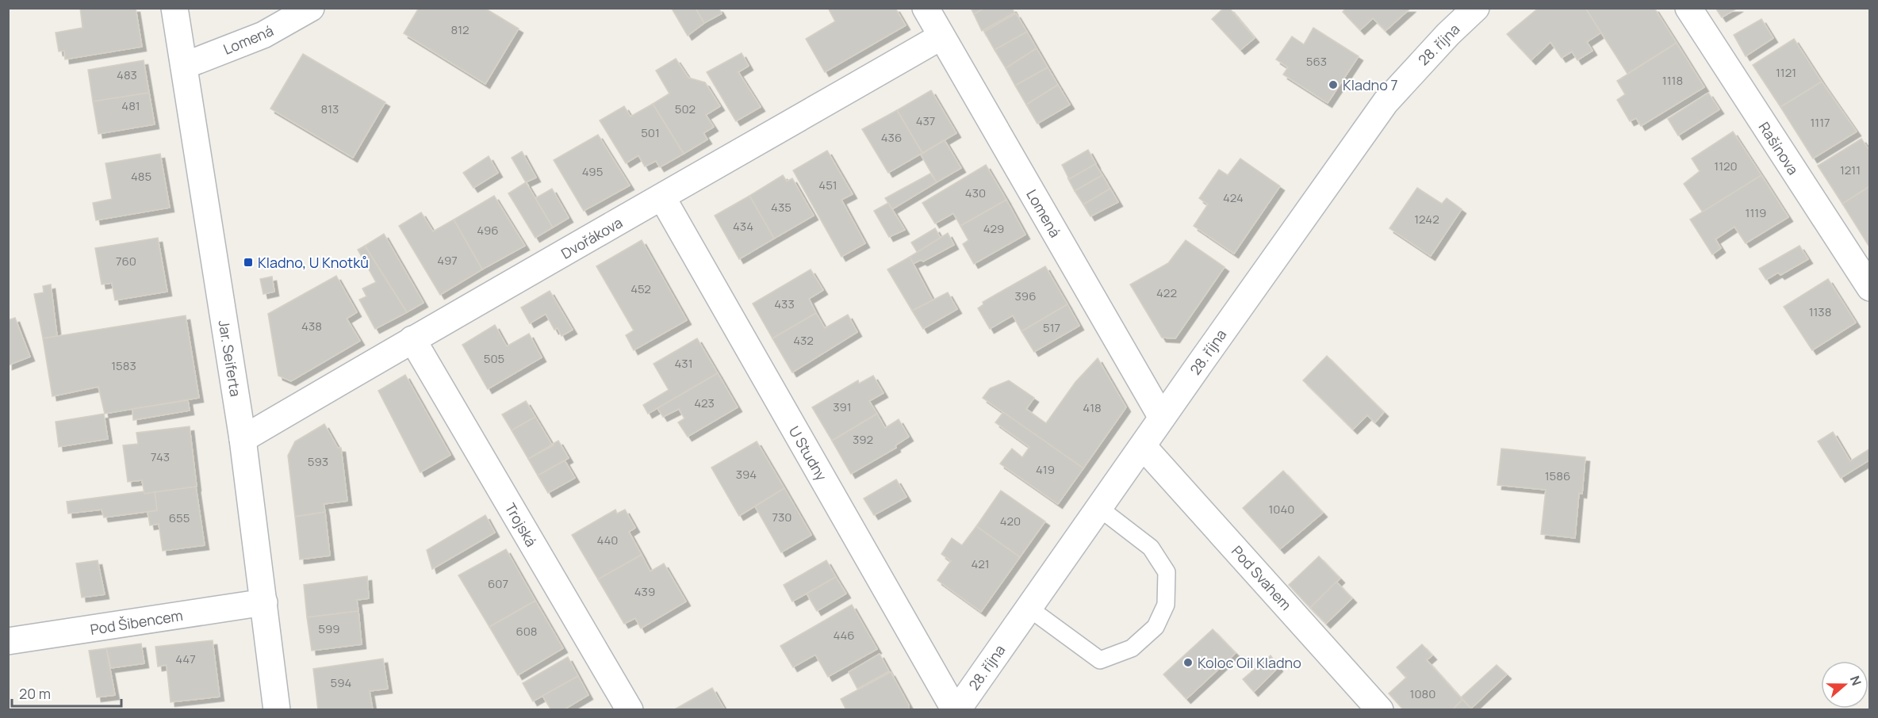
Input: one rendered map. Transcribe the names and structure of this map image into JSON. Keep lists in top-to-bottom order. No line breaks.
{"streets":{"street":["Lomená","28. října","Rašínova","Dvořákova","Jar. Seiferta","U Studny","Trojská","Pod Svahem","Pod Šibencem"]},"crossings":[["Lomená","28. října"],["Lomená","Dvořákova"],["Lomená","Jar. Seiferta"],["28. října","U Studny"],["28. října","Pod Svahem"],["Dvořákova","Jar. Seiferta"],["Dvořákova","U Studny"],["Dvořákova","Trojská"],["Jar. Seiferta","Pod Šibencem"]],"places":{"other":["Kladno 7","Koloc Oil Kladno"],"transit":["Kladno, U Knotků"]},"house_numbers":["812","563","1121","483","1118","481","813","502","437","1117","501","436","1120","1211","495","485","451","430","424","435","1119","1242","434","429","496","497","760","452","422","396","433","1138","438","517","432","505","431","1583","423","391","418","392","743","593","419","394","1586","1040","730","655","420","440","421","607","439","599","608","446","447","594","1080"],"scale_bar":"20 m","north":"right"}
